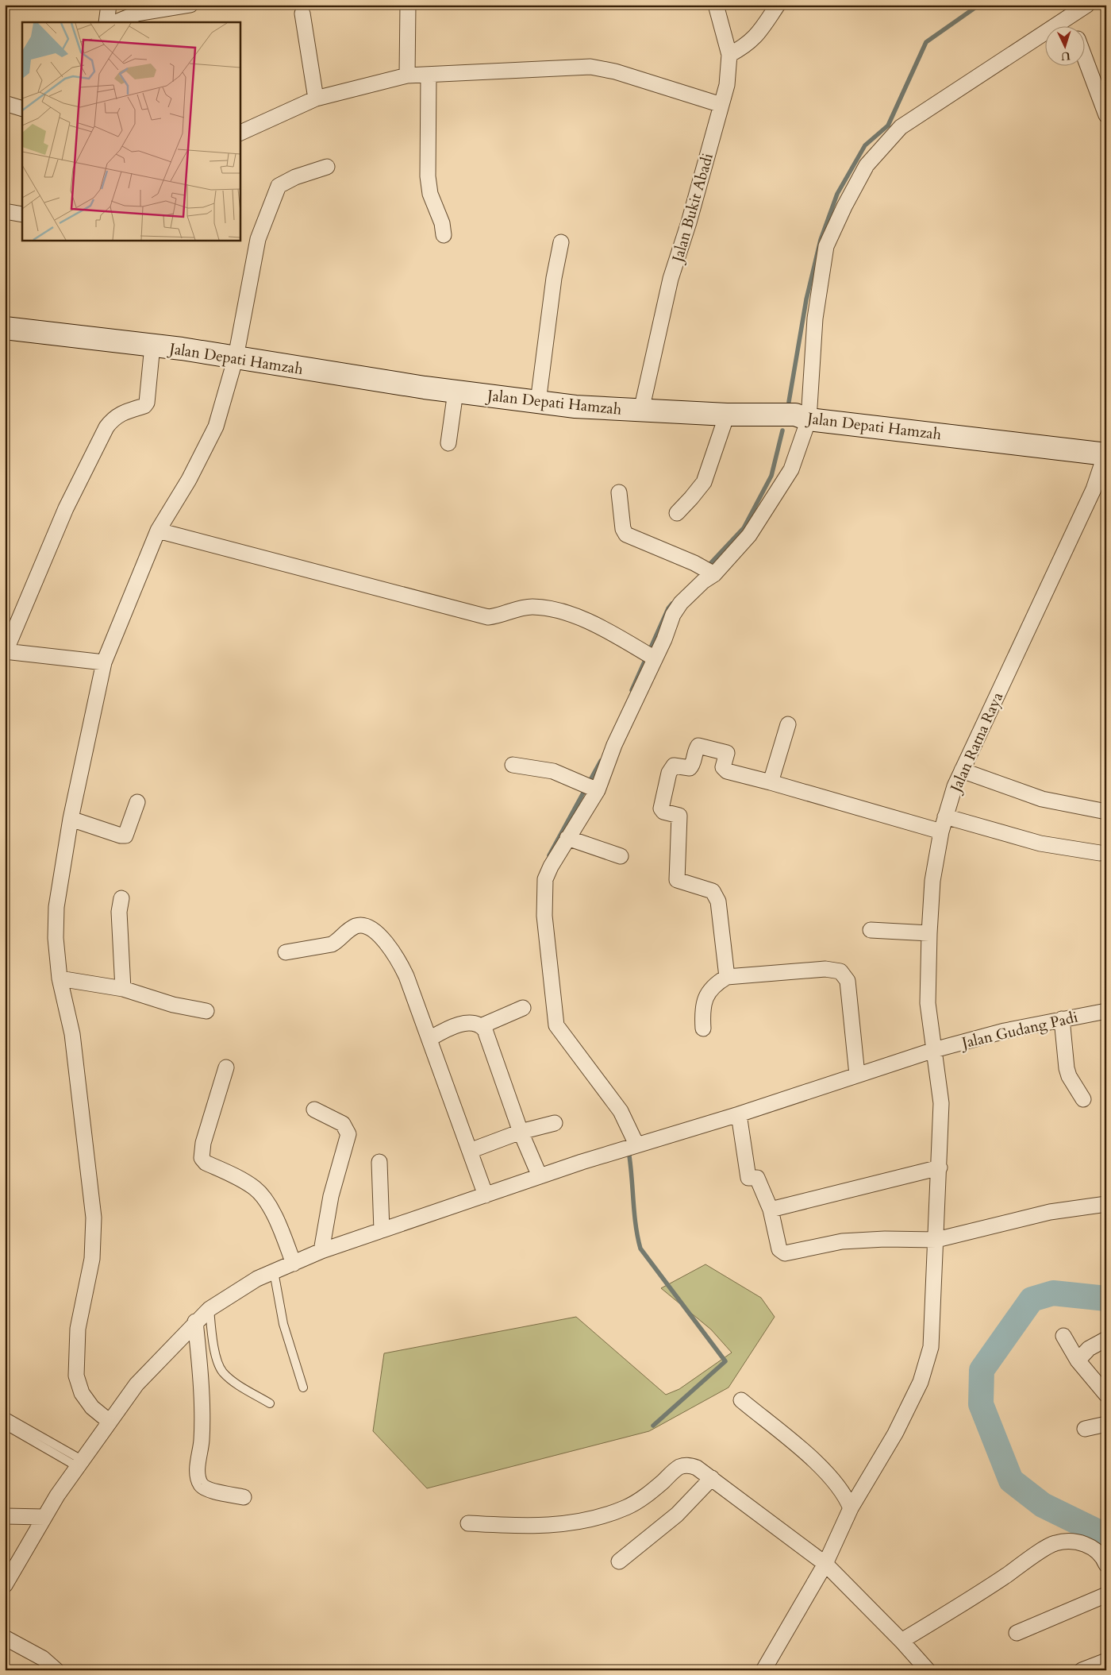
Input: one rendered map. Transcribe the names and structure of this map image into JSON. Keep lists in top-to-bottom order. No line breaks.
{"streets":{"main road":["Jalan Depati Hamzah"],"street":["Jalan Bukit Abadi","Jalan Ratna Raya","Jalan Gudang Padi"]},"crossings":[["Jalan Bukit Abadi","Jalan Depati Hamzah"],["Jalan Depati Hamzah","Jalan Ratna Raya"],["Jalan Ratna Raya","Jalan Gudang Padi"]],"north":"bottom"}
